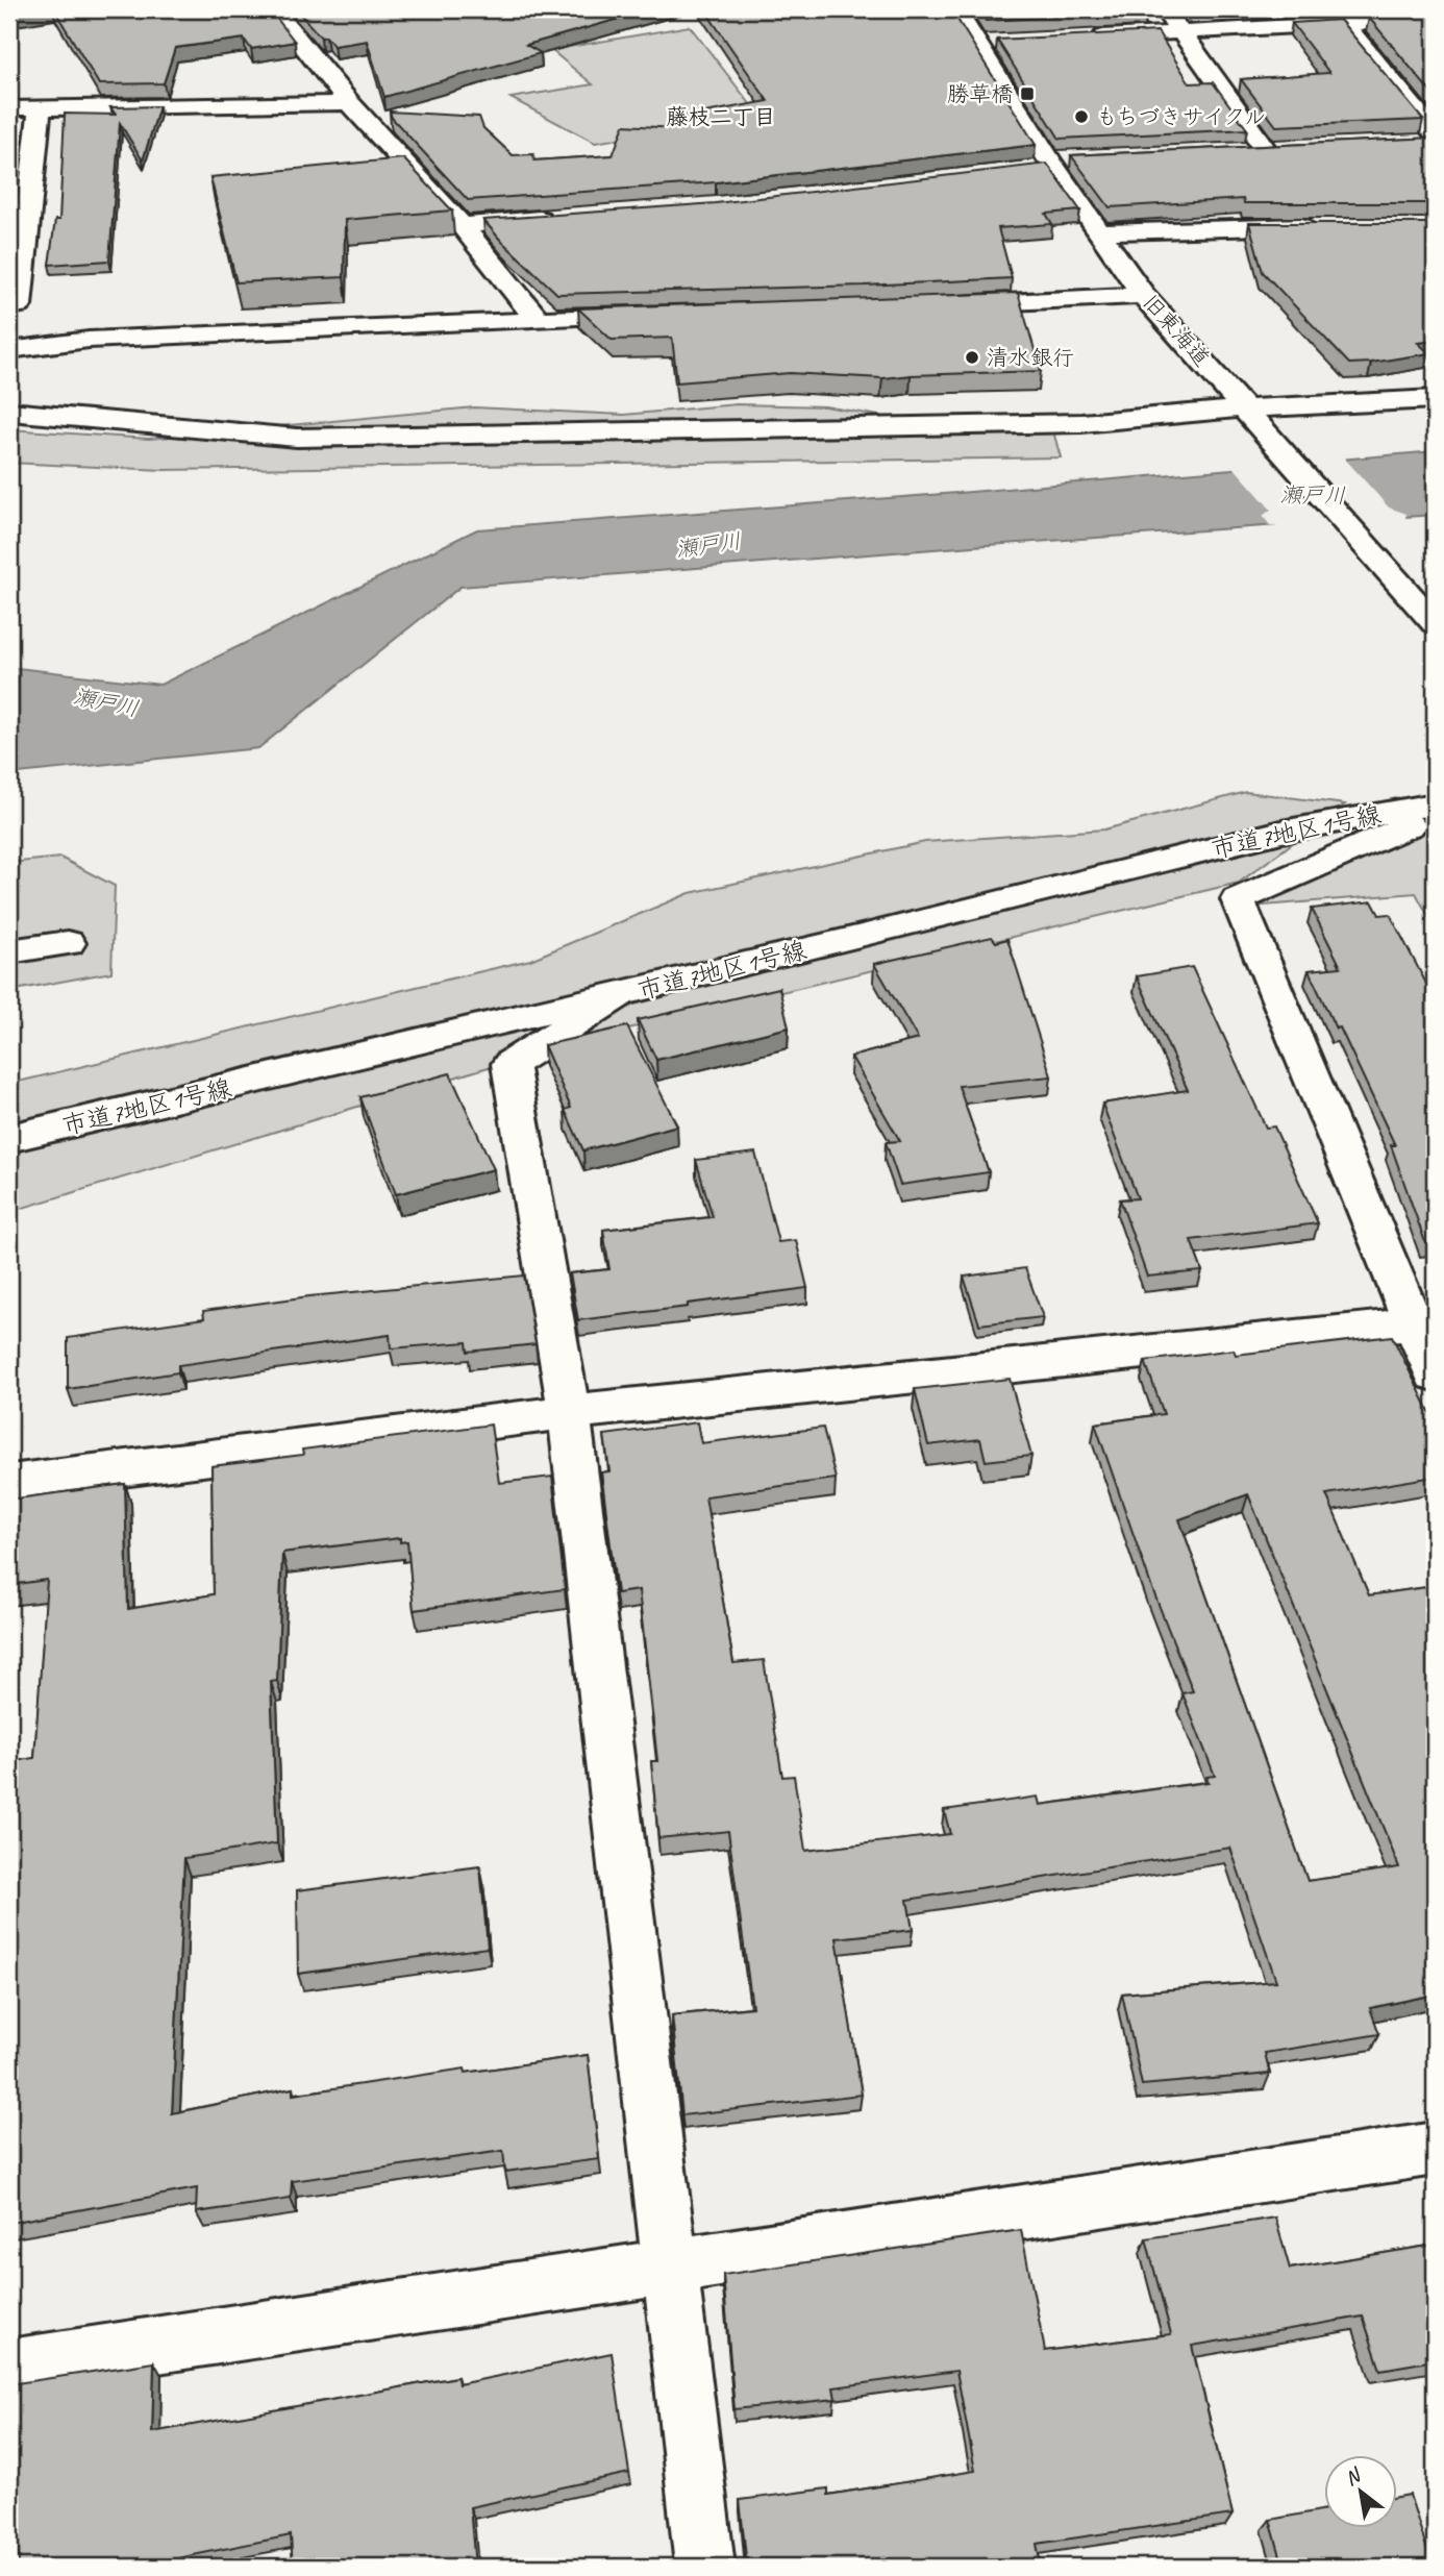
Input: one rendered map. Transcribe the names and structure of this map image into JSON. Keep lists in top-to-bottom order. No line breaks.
{"streets":{"street":["旧東海道","市道7地区1号線"]},"districts":["藤枝二丁目"],"water":["瀬戸川"],"places":{"transit":["勝草橋"],"other":["もちづきサイクル","清水銀行"]},"north":"top left"}
